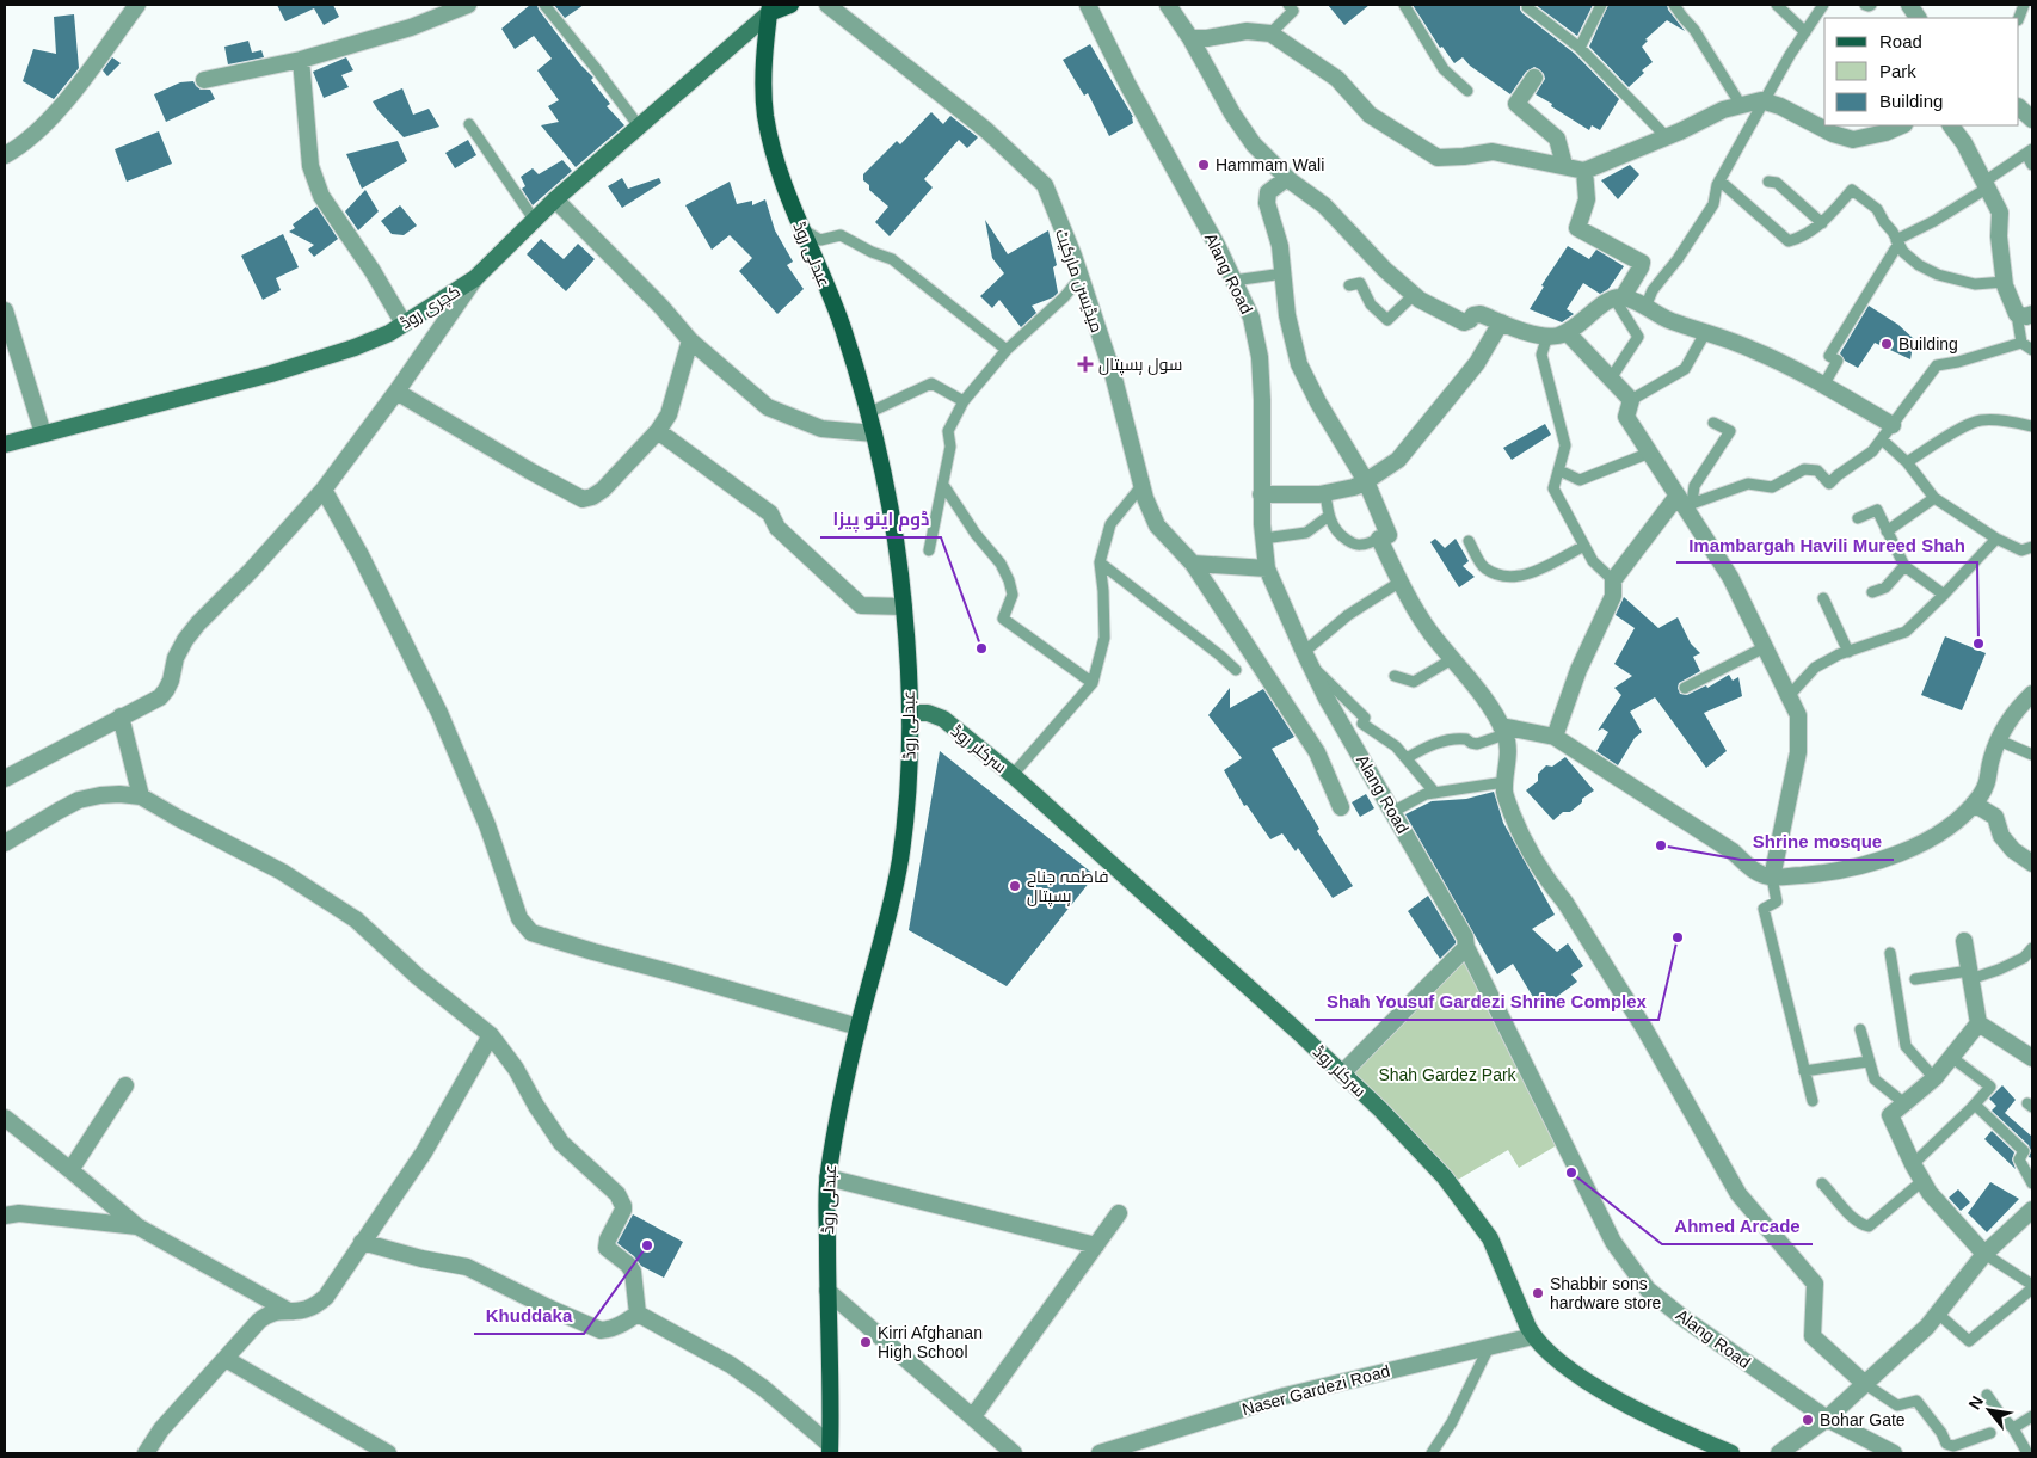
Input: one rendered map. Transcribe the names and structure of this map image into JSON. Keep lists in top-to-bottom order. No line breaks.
{"streets":{"main road":["عبدلی روڈ","کچری روڈ","سرکلر روڈ"],"street":["Alang Road","میڈیسن مارکیٹ","Naser Gardezi Road"]},"crossings":[["عبدلی روڈ","کچری روڈ"],["عبدلی روڈ","سرکلر روڈ"],["سرکلر روڈ","Naser Gardezi Road"]],"parks":["Shah Gardez Park"],"places":{"other":["Hammam Wali","Building","Imambargah Havili Mureed Shah","ڈوم اینو پیزا","Shrine mosque","فاطمہ جناح ہسپتال","Shah Yousuf Gardezi Shrine Complex","Ahmed Arcade","Khuddaka","Shabbir sons hardware store","Kirri Afghanan High School","Bohar Gate"],"health":["سول ہسپتال"]},"legend":["Road","Park","Building"],"north":"top left"}
